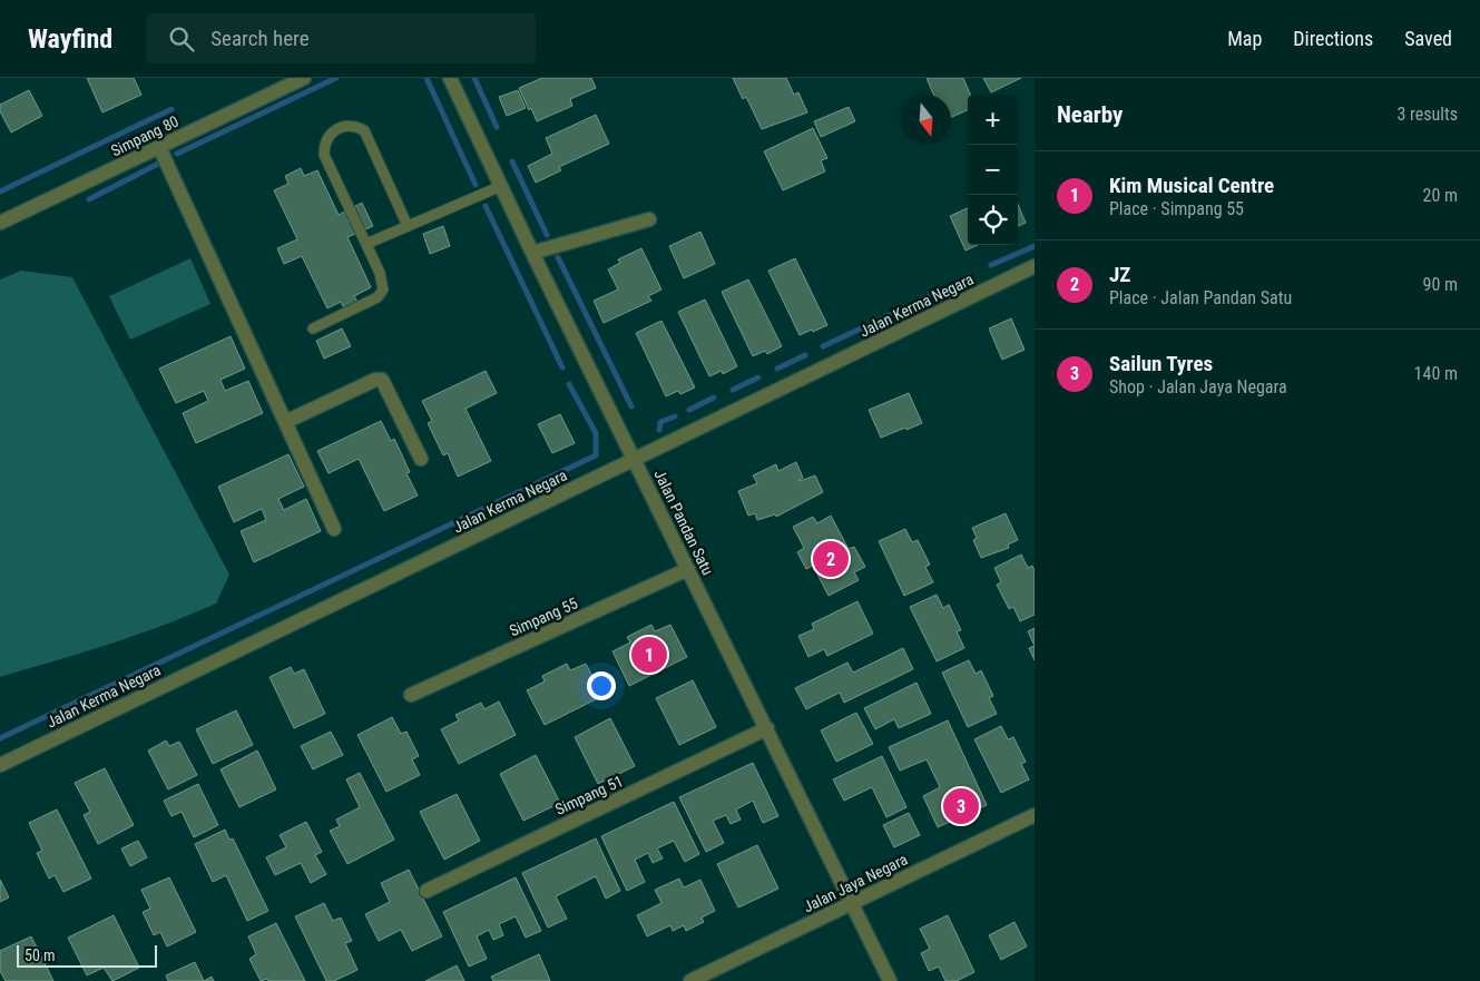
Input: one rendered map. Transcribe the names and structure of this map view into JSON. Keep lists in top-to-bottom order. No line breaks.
{"streets":{"street":["Simpang 80","Jalan Kerma Negara","Jalan Pandan Satu","Simpang 55","Simpang 51","Jalan Jaya Negara"]},"crossings":[["Jalan Kerma Negara","Jalan Pandan Satu"],["Jalan Pandan Satu","Simpang 55"],["Jalan Pandan Satu","Simpang 51"],["Jalan Pandan Satu","Jalan Jaya Negara"]],"scale_bar":"50 m","north":"bottom","page":{"header":"Wayfind","search":"Search here","nav":["Map","Directions","Saved"],"heading":["Nearby","3 results"],"map_buttons":["+","−"],"list":[{"mark":"1","name":"Kim Musical Centre","note":"Place · Simpang 55","value":"20 m"},{"mark":"2","name":"JZ","note":"Place · Jalan Pandan Satu","value":"90 m"},{"mark":"3","name":"Sailun Tyres","note":"Shop · Jalan Jaya Negara","value":"140 m"}],"pins":["2","1","3"],"scale":"50 m"}}
